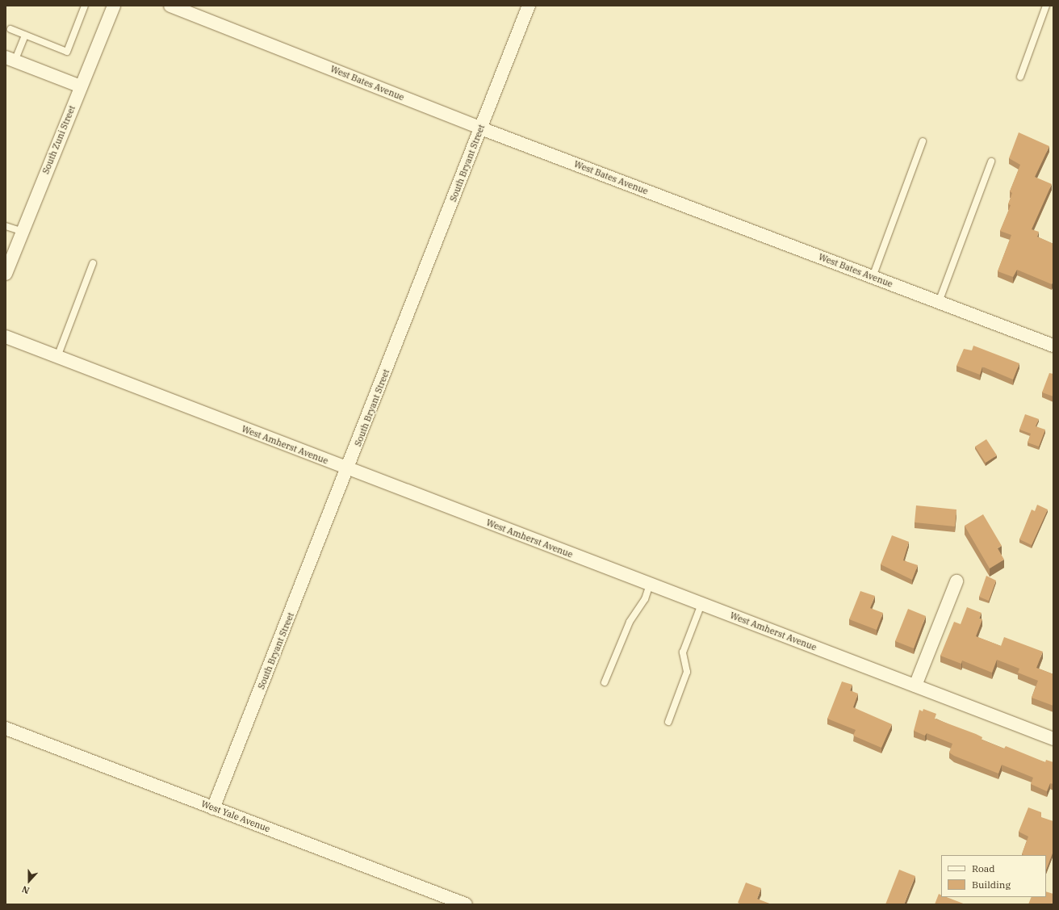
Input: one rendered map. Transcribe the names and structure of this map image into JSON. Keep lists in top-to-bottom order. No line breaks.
{"streets":{"street":["West Bates Avenue","South Zuni Street","South Bryant Street","West Amherst Avenue","West Yale Avenue"]},"crossings":[["West Bates Avenue","South Bryant Street"],["South Bryant Street","West Amherst Avenue"],["South Bryant Street","West Yale Avenue"]],"legend":["Road","Building"],"north":"bottom"}
